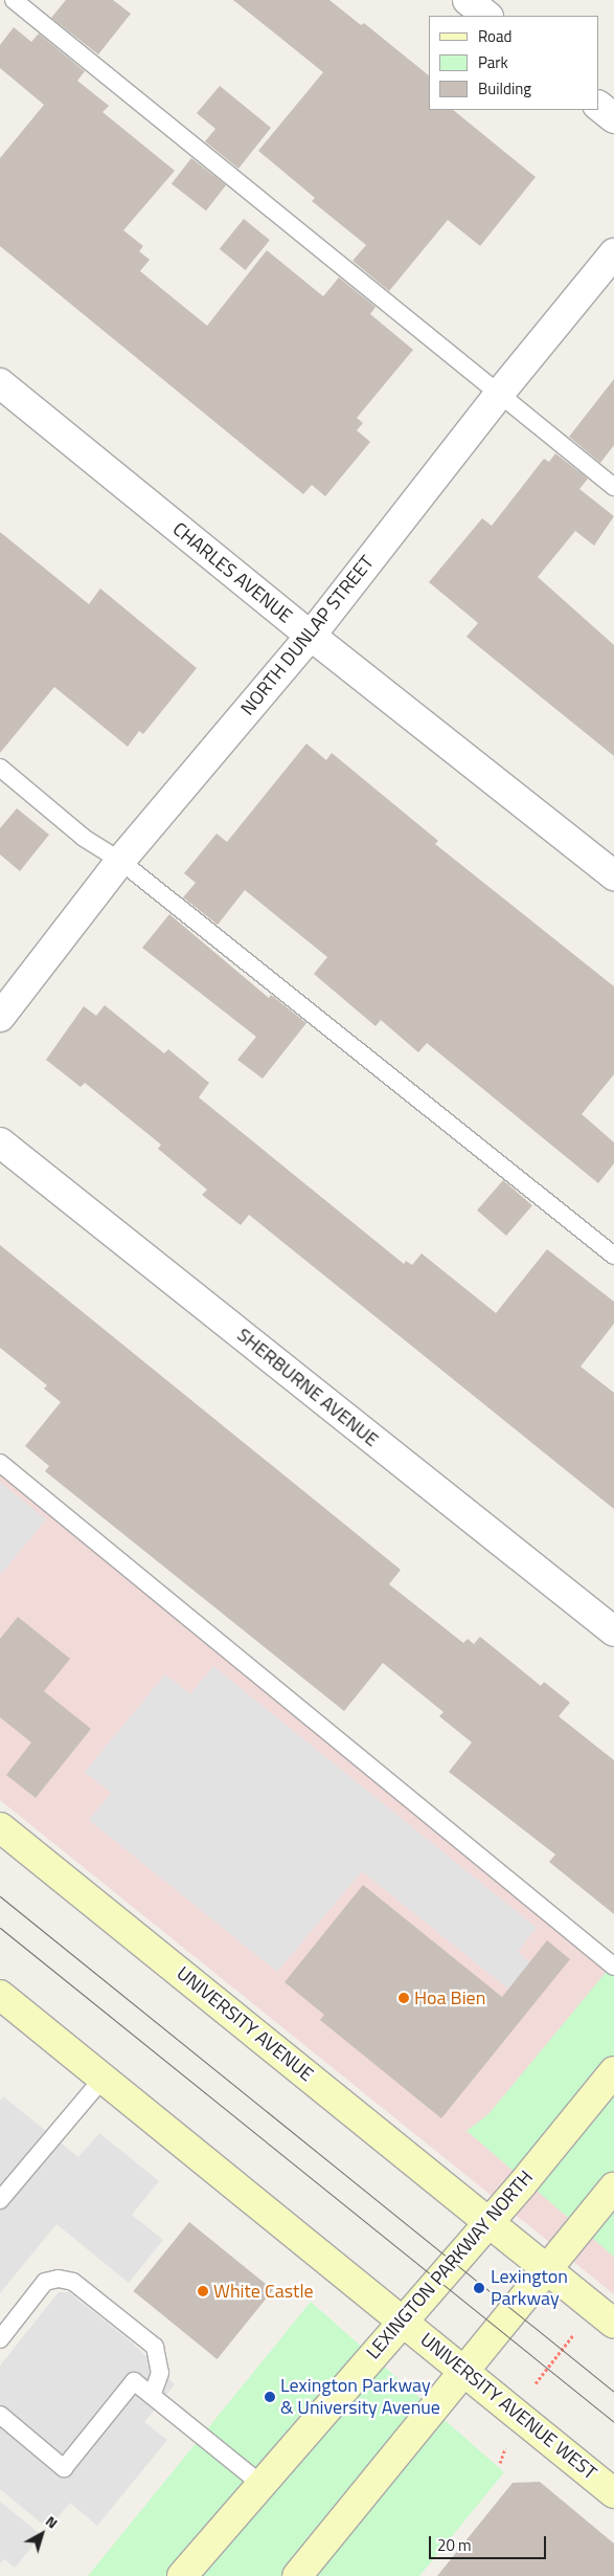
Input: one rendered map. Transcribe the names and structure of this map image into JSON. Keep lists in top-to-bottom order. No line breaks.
{"streets":{"main road":["UNIVERSITY AVENUE","LEXINGTON PARKWAY NORTH","UNIVERSITY AVENUE WEST"],"street":["CHARLES AVENUE","NORTH DUNLAP STREET","SHERBURNE AVENUE"]},"crossings":[["CHARLES AVENUE","NORTH DUNLAP STREET"],["UNIVERSITY AVENUE","LEXINGTON PARKWAY NORTH"],["LEXINGTON PARKWAY NORTH","UNIVERSITY AVENUE WEST"]],"places":["Hoa Bien","Lexington Parkway","White Castle","Lexington Parkway & University Avenue"],"legend":["Road","Park","Building"],"scale_bar":"20 m","north":"top right"}
